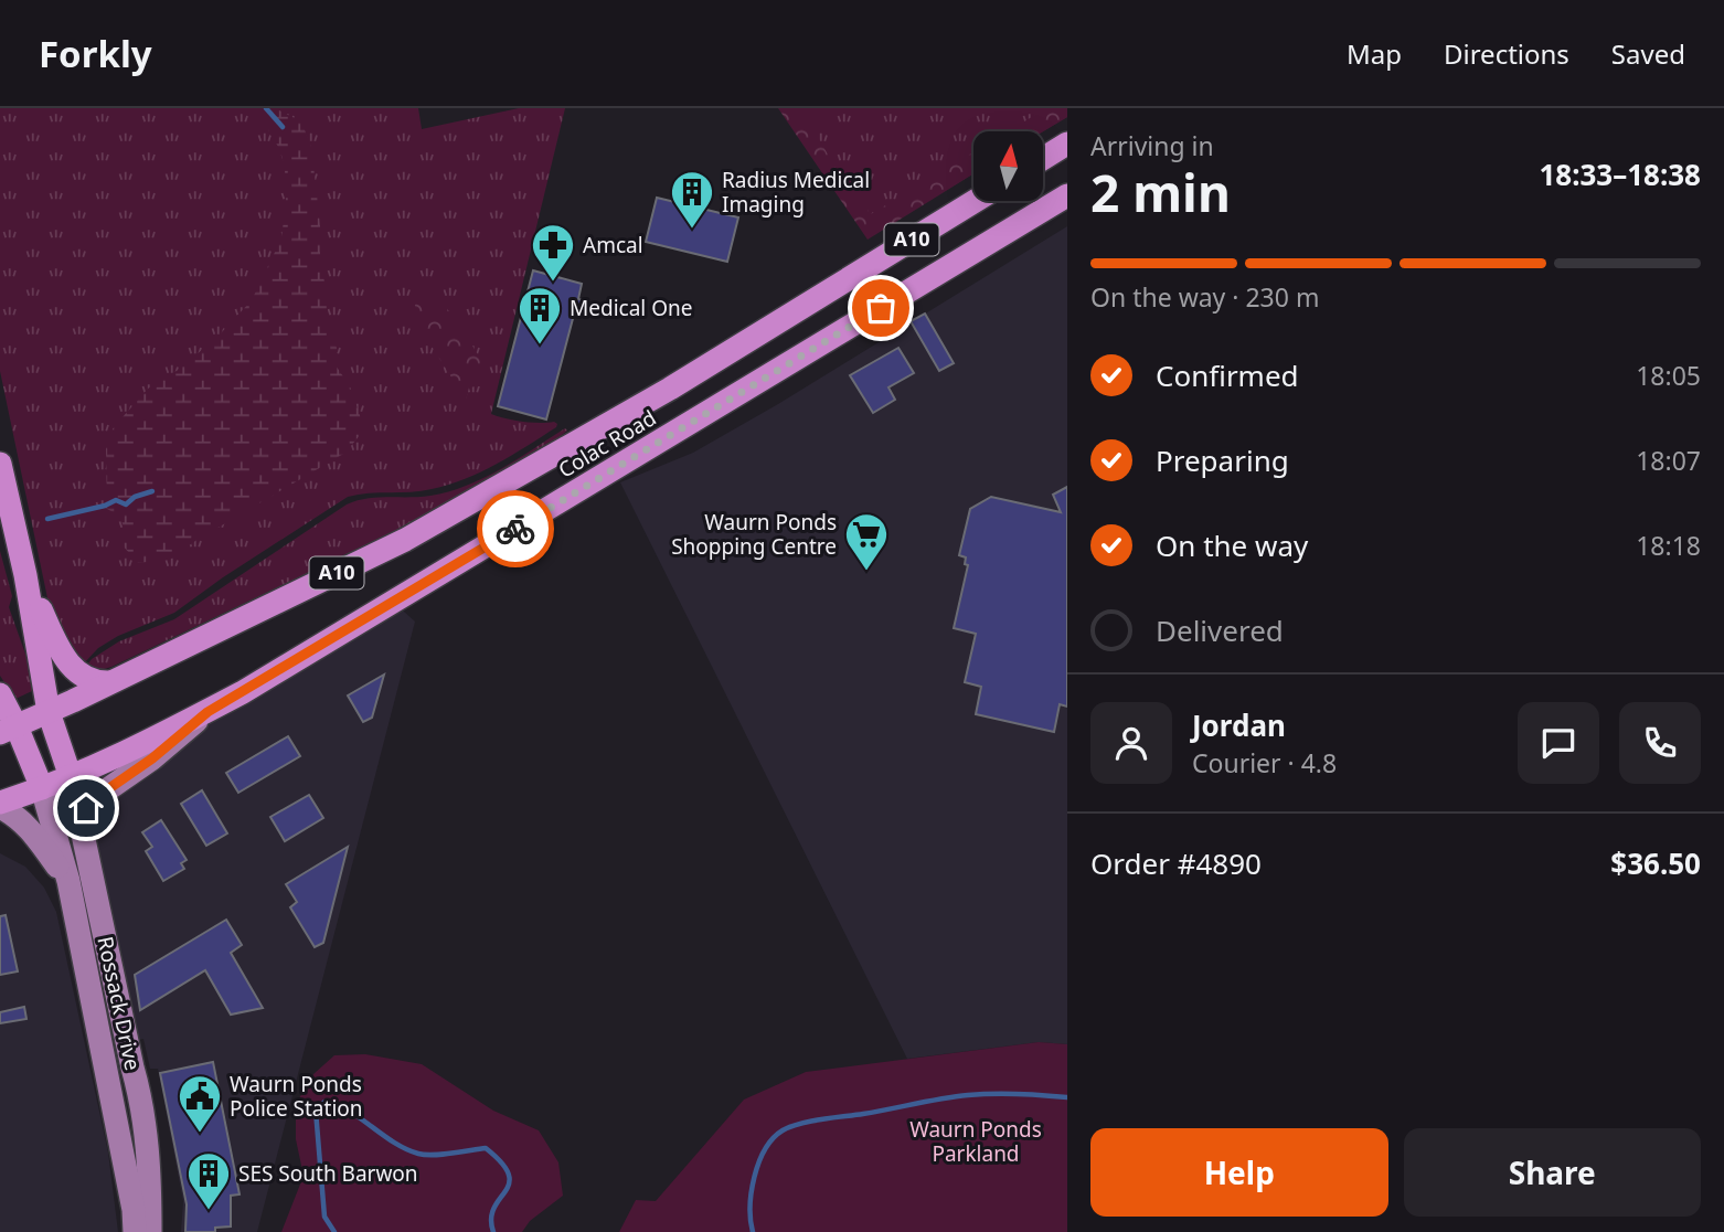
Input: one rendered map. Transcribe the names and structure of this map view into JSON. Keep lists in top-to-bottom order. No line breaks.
{"streets":{"highway":["A10","Colac Road"],"main road":["Rossack Drive"]},"crossings":[["Colac Road","Rossack Drive"]],"parks":["Waurn Ponds Parkland"],"places":{"building":["Radius Medical Imaging","Medical One","SES South Barwon"],"pharmacy":["Amcal"],"supermarket":["Waurn Ponds Shopping Centre"],"public building":["Waurn Ponds Police Station"]},"north":"top","page":{"header":"Forkly","nav":["Map","Directions","Saved"],"heading":["2 min","Arriving in","18:33–18:38"],"panel":["Jordan","Courier · 4.8","Order #4890","$36.50"],"bar":"On the way · 230 m","list":[["Confirmed","18:05"],["Preparing","18:07"],["On the way","18:18"],"Delivered"],"buttons":["Help","Share"]}}
